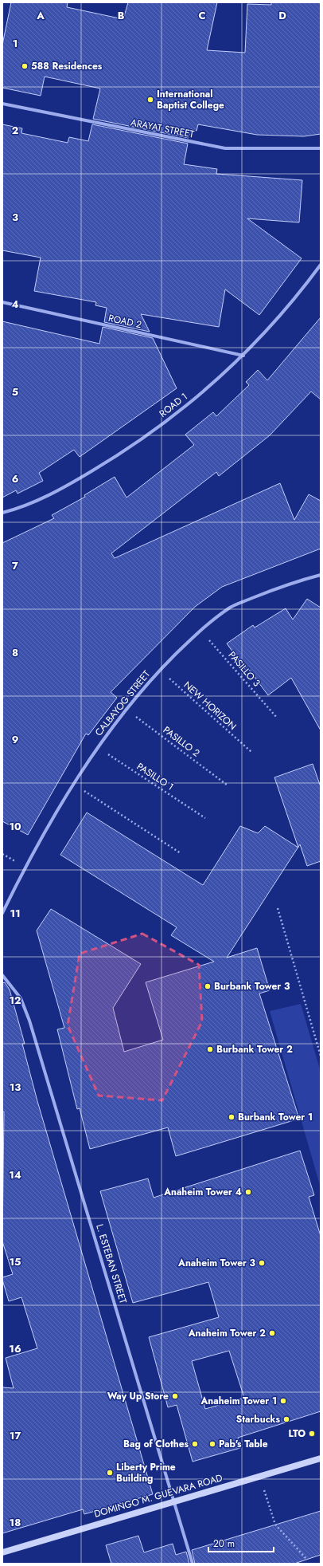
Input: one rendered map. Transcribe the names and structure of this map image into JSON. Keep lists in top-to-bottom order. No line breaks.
{"streets":{"main road":["DOMINGO M. GUEVARA ROAD"],"street":["ARAYAT STREET","ROAD 2","ROAD 1","CALBAYOG STREET","L. ESTEBAN STREET"],"path":["PASILLO 3","NEW HORIZON","PASILLO 2","PASILLO 1"]},"crossings":[["ROAD 2","ROAD 1"],["PASILLO 3","CALBAYOG STREET"],["CALBAYOG STREET","NEW HORIZON"],["CALBAYOG STREET","PASILLO 2"],["CALBAYOG STREET","PASILLO 1"],["L. ESTEBAN STREET","DOMINGO M. GUEVARA ROAD"]],"places":["588 Residences","International Baptist College","Burbank Tower 3","Burbank Tower 2","Burbank Tower 1","Anaheim Tower 4","Anaheim Tower 3","Anaheim Tower 2","Way Up Store","Anaheim Tower 1","Starbucks","LTO","Bag of Clothes","Pab's Table","Liberty Prime Building"],"scale_bar":"20 m","grid":{"columns":["A","B","C","D"],"rows":["1","2","3","4","5","6","7","8","9","10","11","12","13","14","15","16","17","18"]}}
